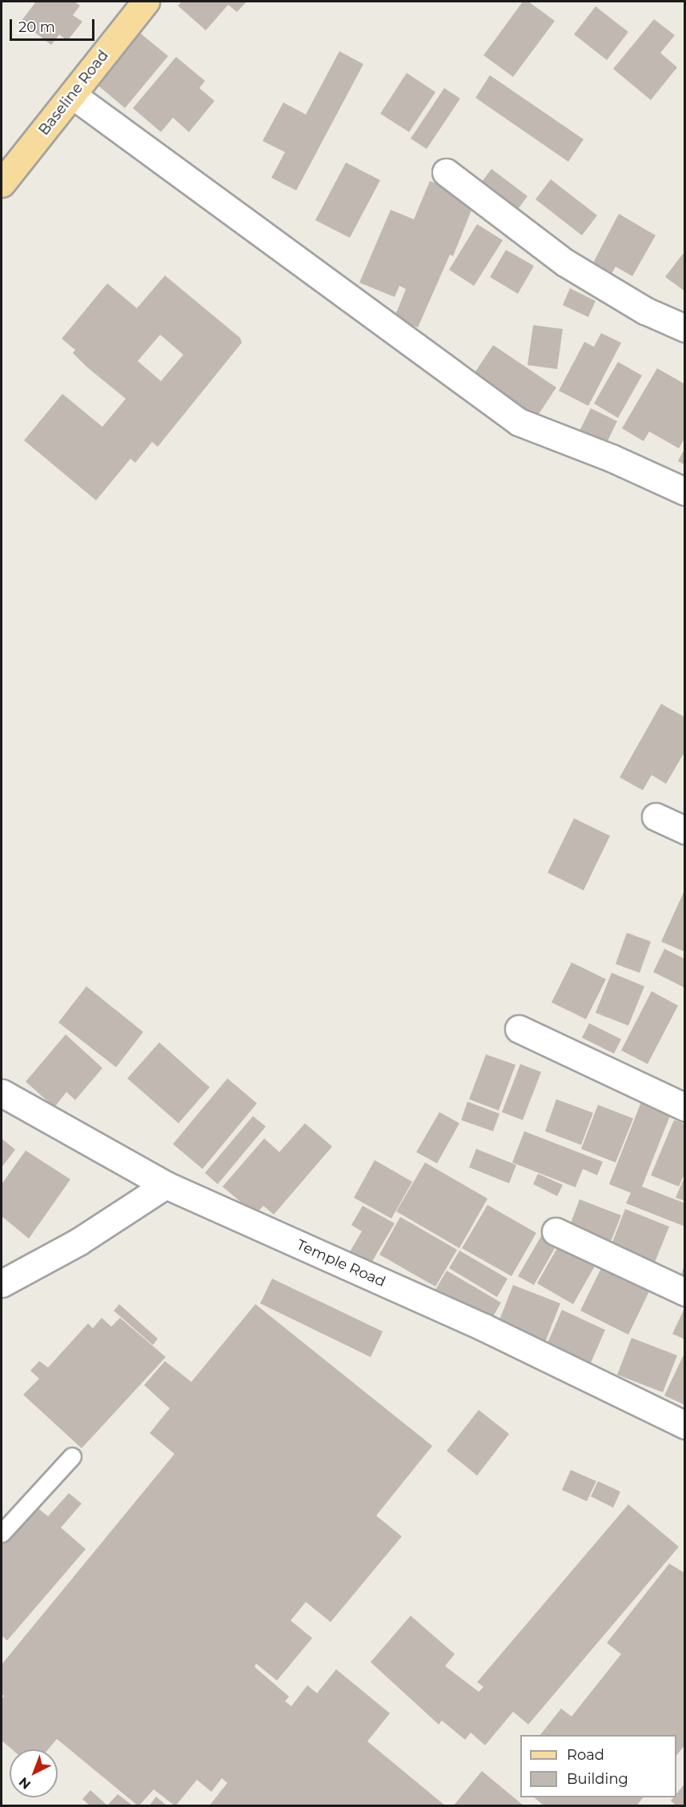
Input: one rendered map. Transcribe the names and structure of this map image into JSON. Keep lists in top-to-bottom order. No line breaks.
{"streets":{"main road":["Baseline Road"],"street":["Temple Road"]},"legend":["Road","Building"],"scale_bar":"20 m","north":"bottom left"}
